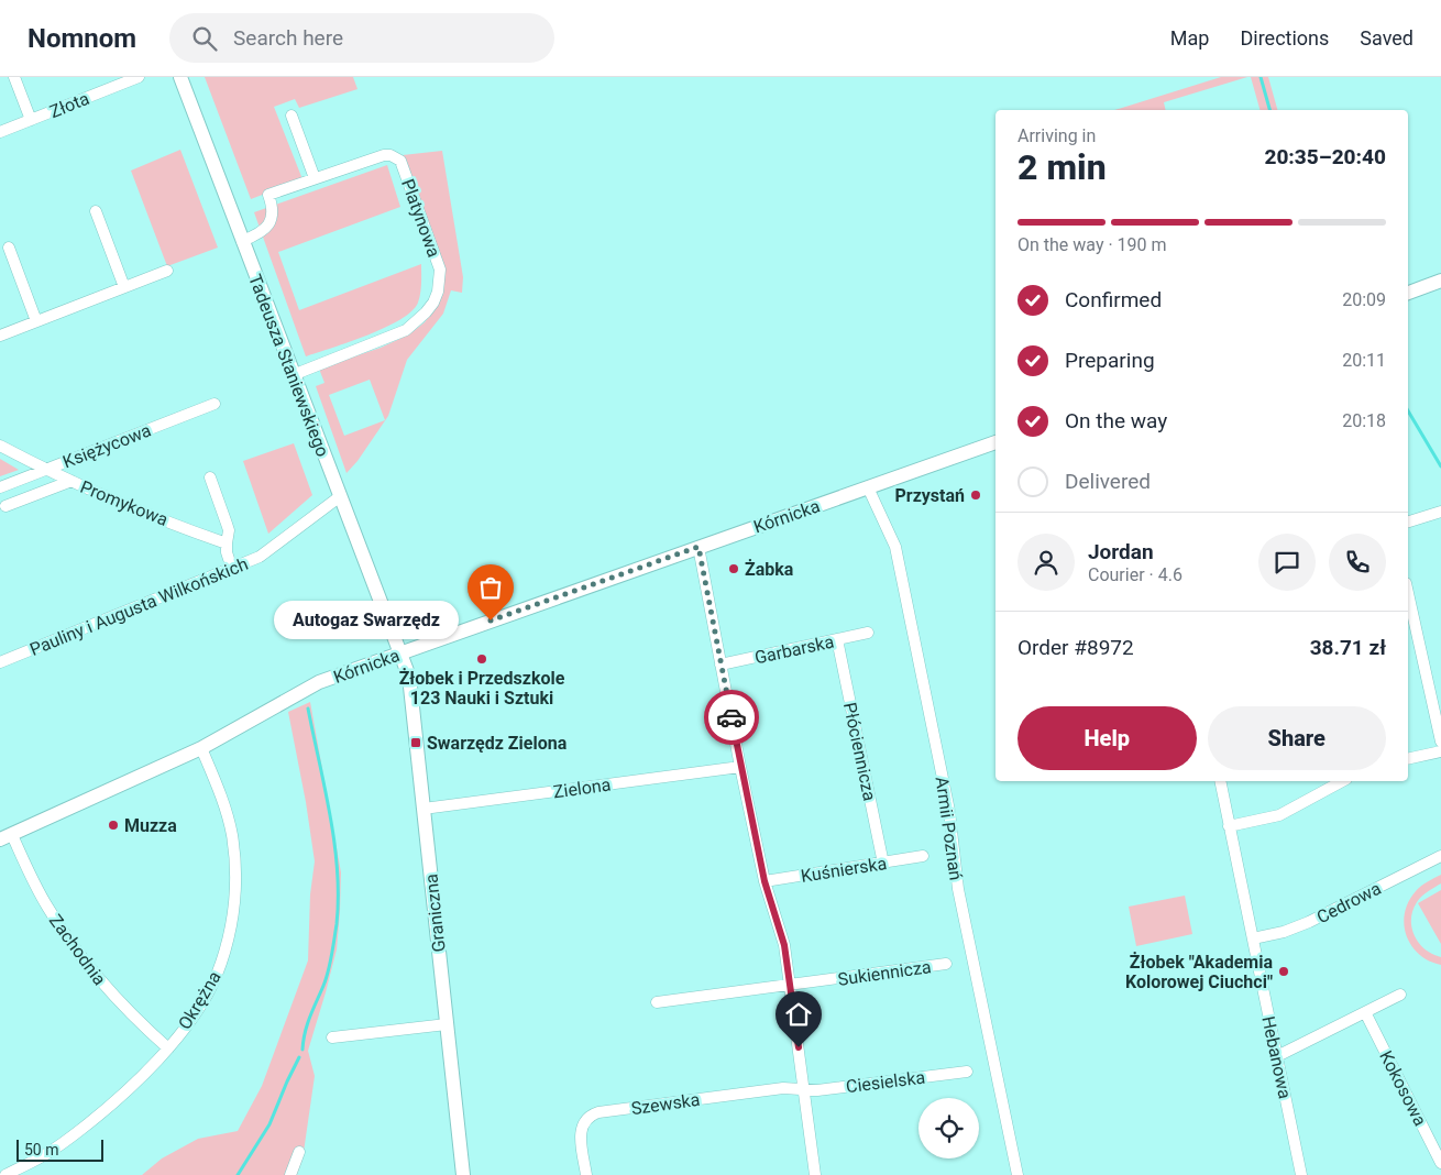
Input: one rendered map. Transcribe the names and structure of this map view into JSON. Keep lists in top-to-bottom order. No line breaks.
{"streets":{"street":["Złota","Platynowa","Tadeusza Staniewskiego","Księżycowa","Promykowa","Kórnicka","Pauliny i Augusta Wilkońskich","Garbarska","Płóciennicza","Zielona","Armii Poznań","Kuśnierska","Cedrowa","Graniczna","Zachodnia","Sukiennicza","Okrężna","Hebanowa","Ciesielska","Kokosowa","Szewska"]},"crossings":[["Platynowa","Tadeusza Staniewskiego"],["Tadeusza Staniewskiego","Kórnicka"],["Tadeusza Staniewskiego","Pauliny i Augusta Wilkońskich"],["Tadeusza Staniewskiego","Graniczna"],["Księżycowa","Promykowa"],["Kórnicka","Armii Poznań"],["Kórnicka","Graniczna"],["Kórnicka","Zachodnia"],["Kórnicka","Okrężna"],["Garbarska","Płóciennicza"],["Płóciennicza","Kuśnierska"],["Zielona","Graniczna"],["Cedrowa","Hebanowa"],["Zachodnia","Okrężna"],["Ciesielska","Szewska"]],"places":{"other":["Przystań","Żabka","Autogaz Swarzędz","Żłobek i Przedszkole 123 Nauki i Sztuki","Muzza","Żłobek \"Akademia Kolorowej Ciuchci\""],"transit":["Swarzędz Zielona"]},"scale_bar":"50 m","page":{"header":"Nomnom","search":"Search here","nav":["Map","Directions","Saved"],"heading":["2 min","Arriving in","20:35–20:40"],"panel":["Jordan","Courier · 4.6","Order #8972","38.71 zł"],"bar":"On the way · 190 m","list":[["Confirmed","20:09"],["Preparing","20:11"],["On the way","20:18"],"Delivered"],"bubble":"Autogaz Swarzędz","buttons":["Help","Share"],"scale":"50 m"}}
